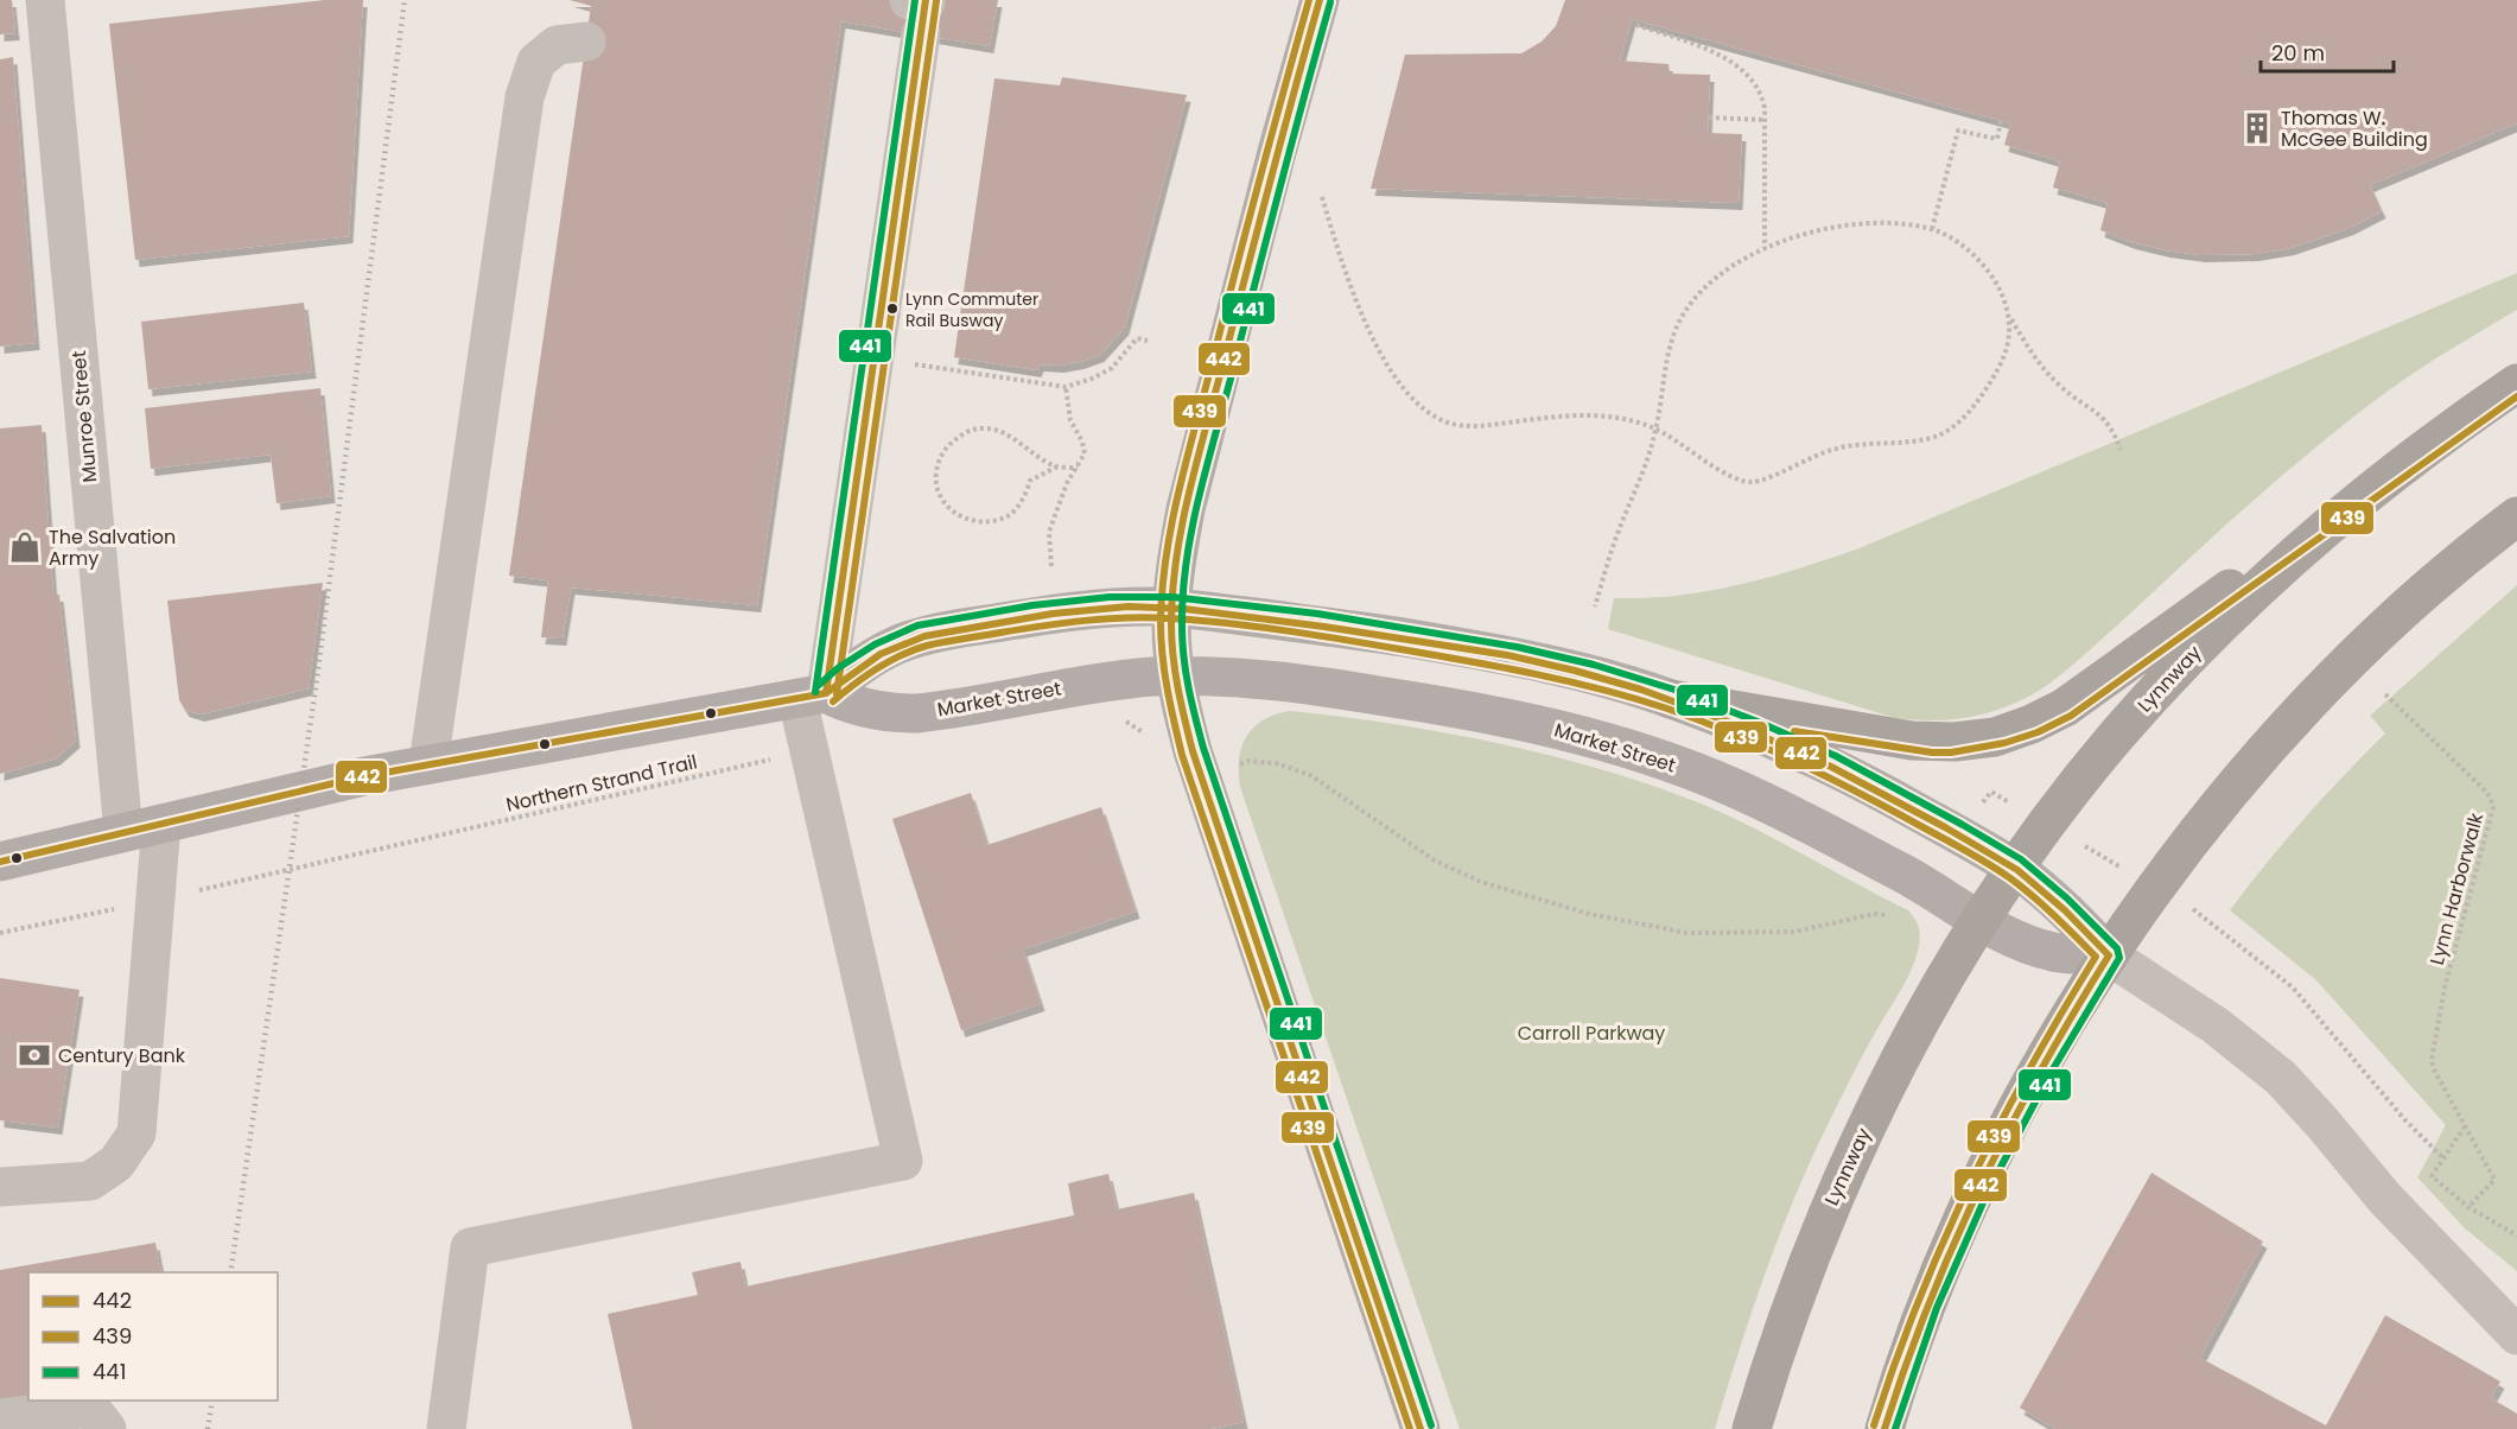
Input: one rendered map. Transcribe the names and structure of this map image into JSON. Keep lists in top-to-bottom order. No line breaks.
{"streets":{"highway":["Lynnway"],"main road":["Market Street"],"street":["Munroe Street"],"path":["Northern Strand Trail","Lynn Harborwalk"]},"crossings":[["Lynnway","Market Street"]],"parks":["Carroll Parkway"],"places":{"building":["Thomas W. McGee Building"],"other":["Lynn Commuter Rail Busway"],"shop":["The Salvation Army"],"bank":["Century Bank"]},"lines":["transit line 442","transit line 439","transit line 441"],"legend":["442","439","441"],"scale_bar":"20 m"}
